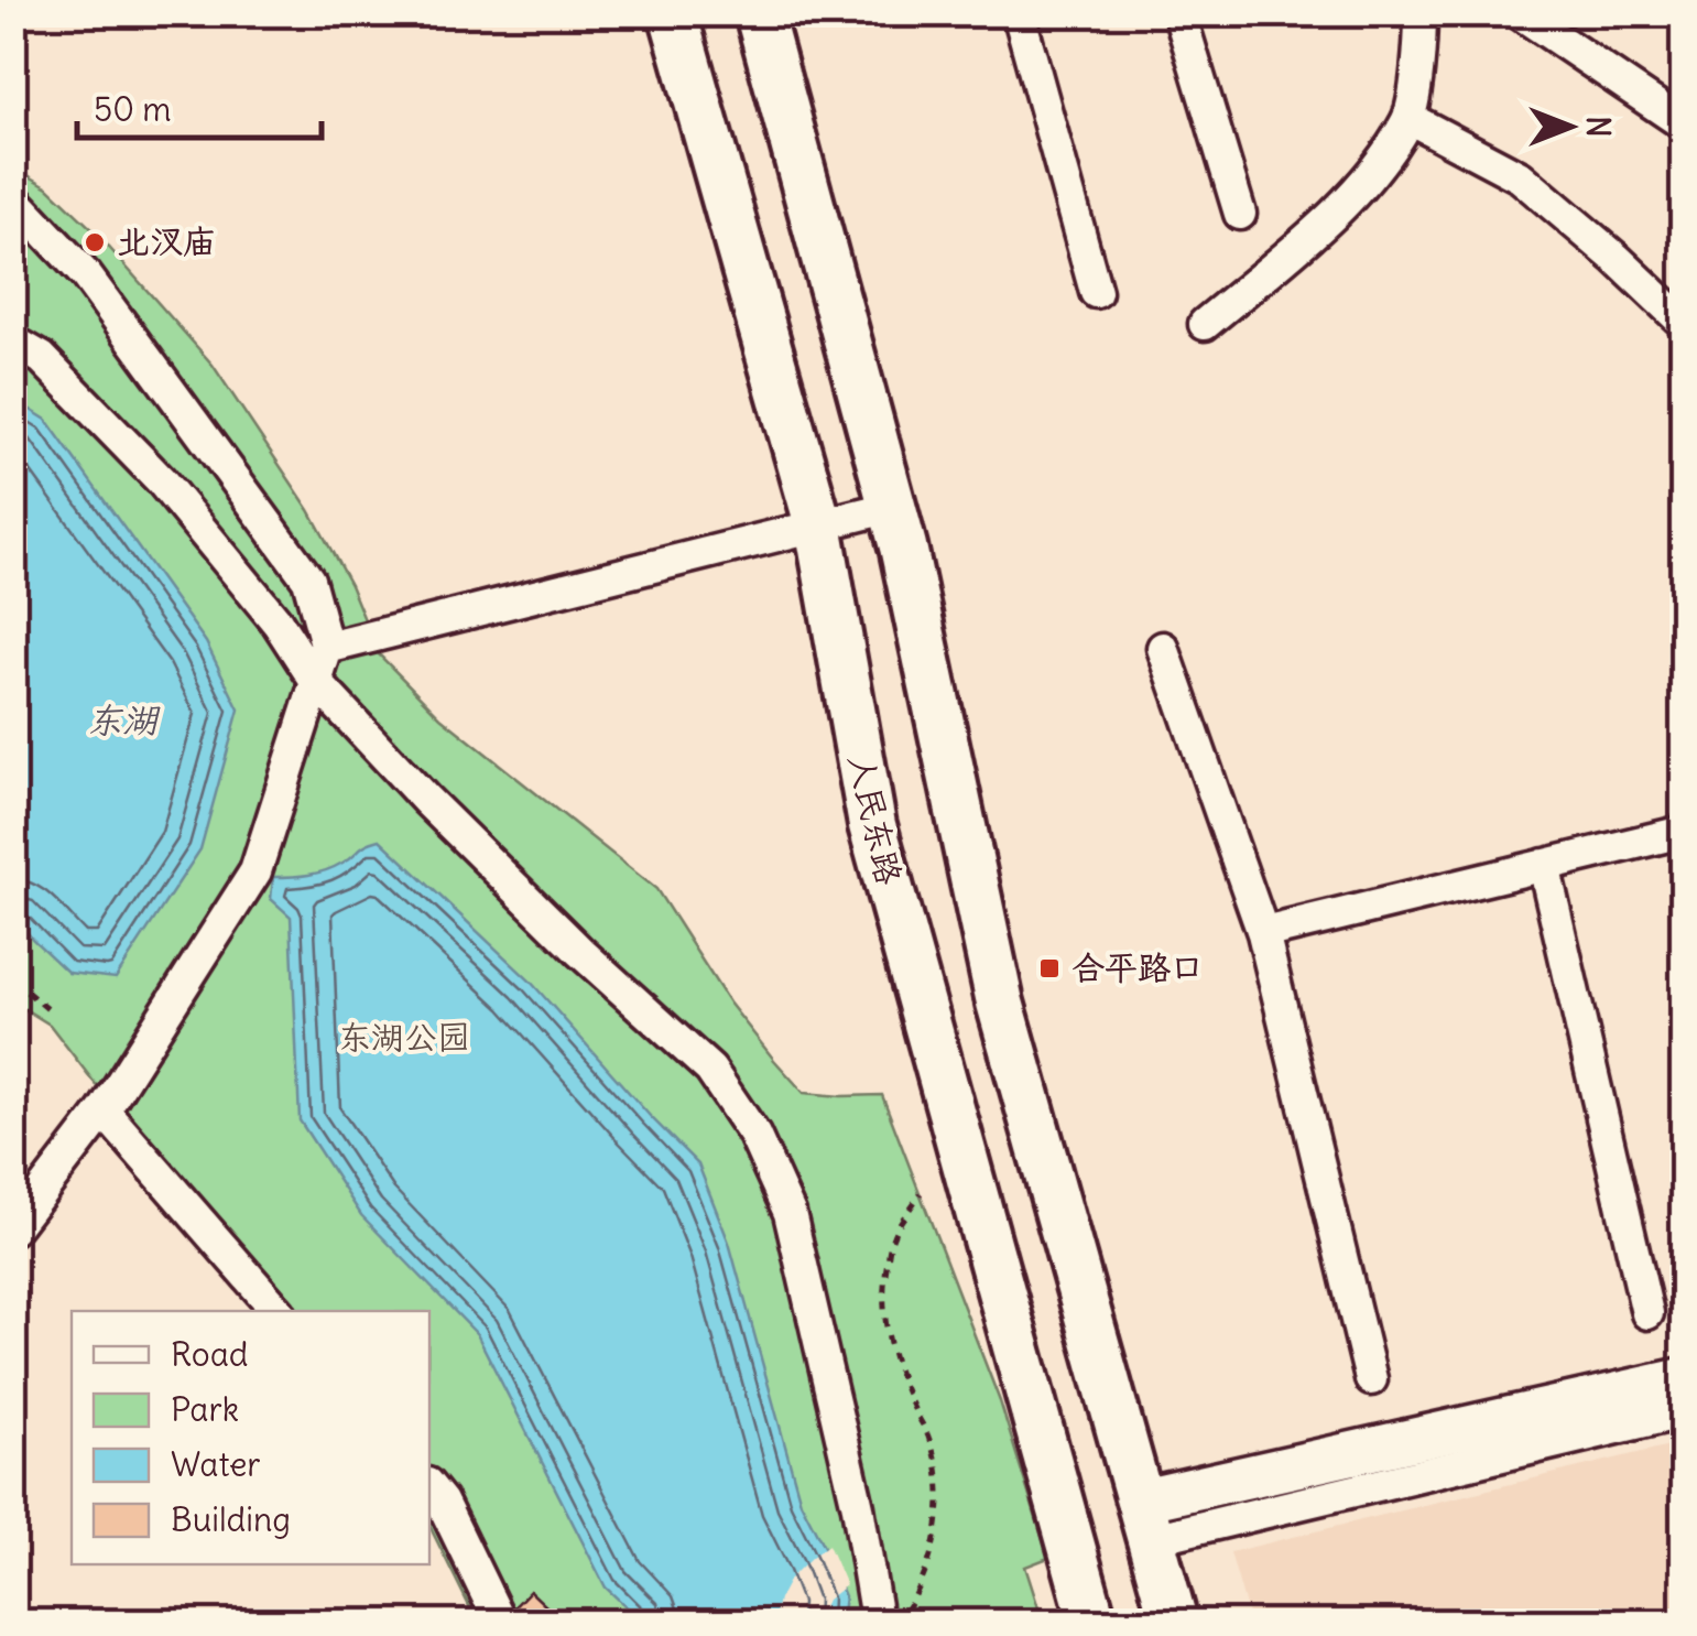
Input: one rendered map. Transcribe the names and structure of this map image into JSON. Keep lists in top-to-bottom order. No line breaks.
{"streets":{"main road":["人民东路"]},"water":["东湖"],"parks":["东湖公园"],"places":{"other":["北汊庙"],"transit":["合平路口"]},"legend":["Road","Park","Water","Building"],"scale_bar":"50 m","north":"right"}
